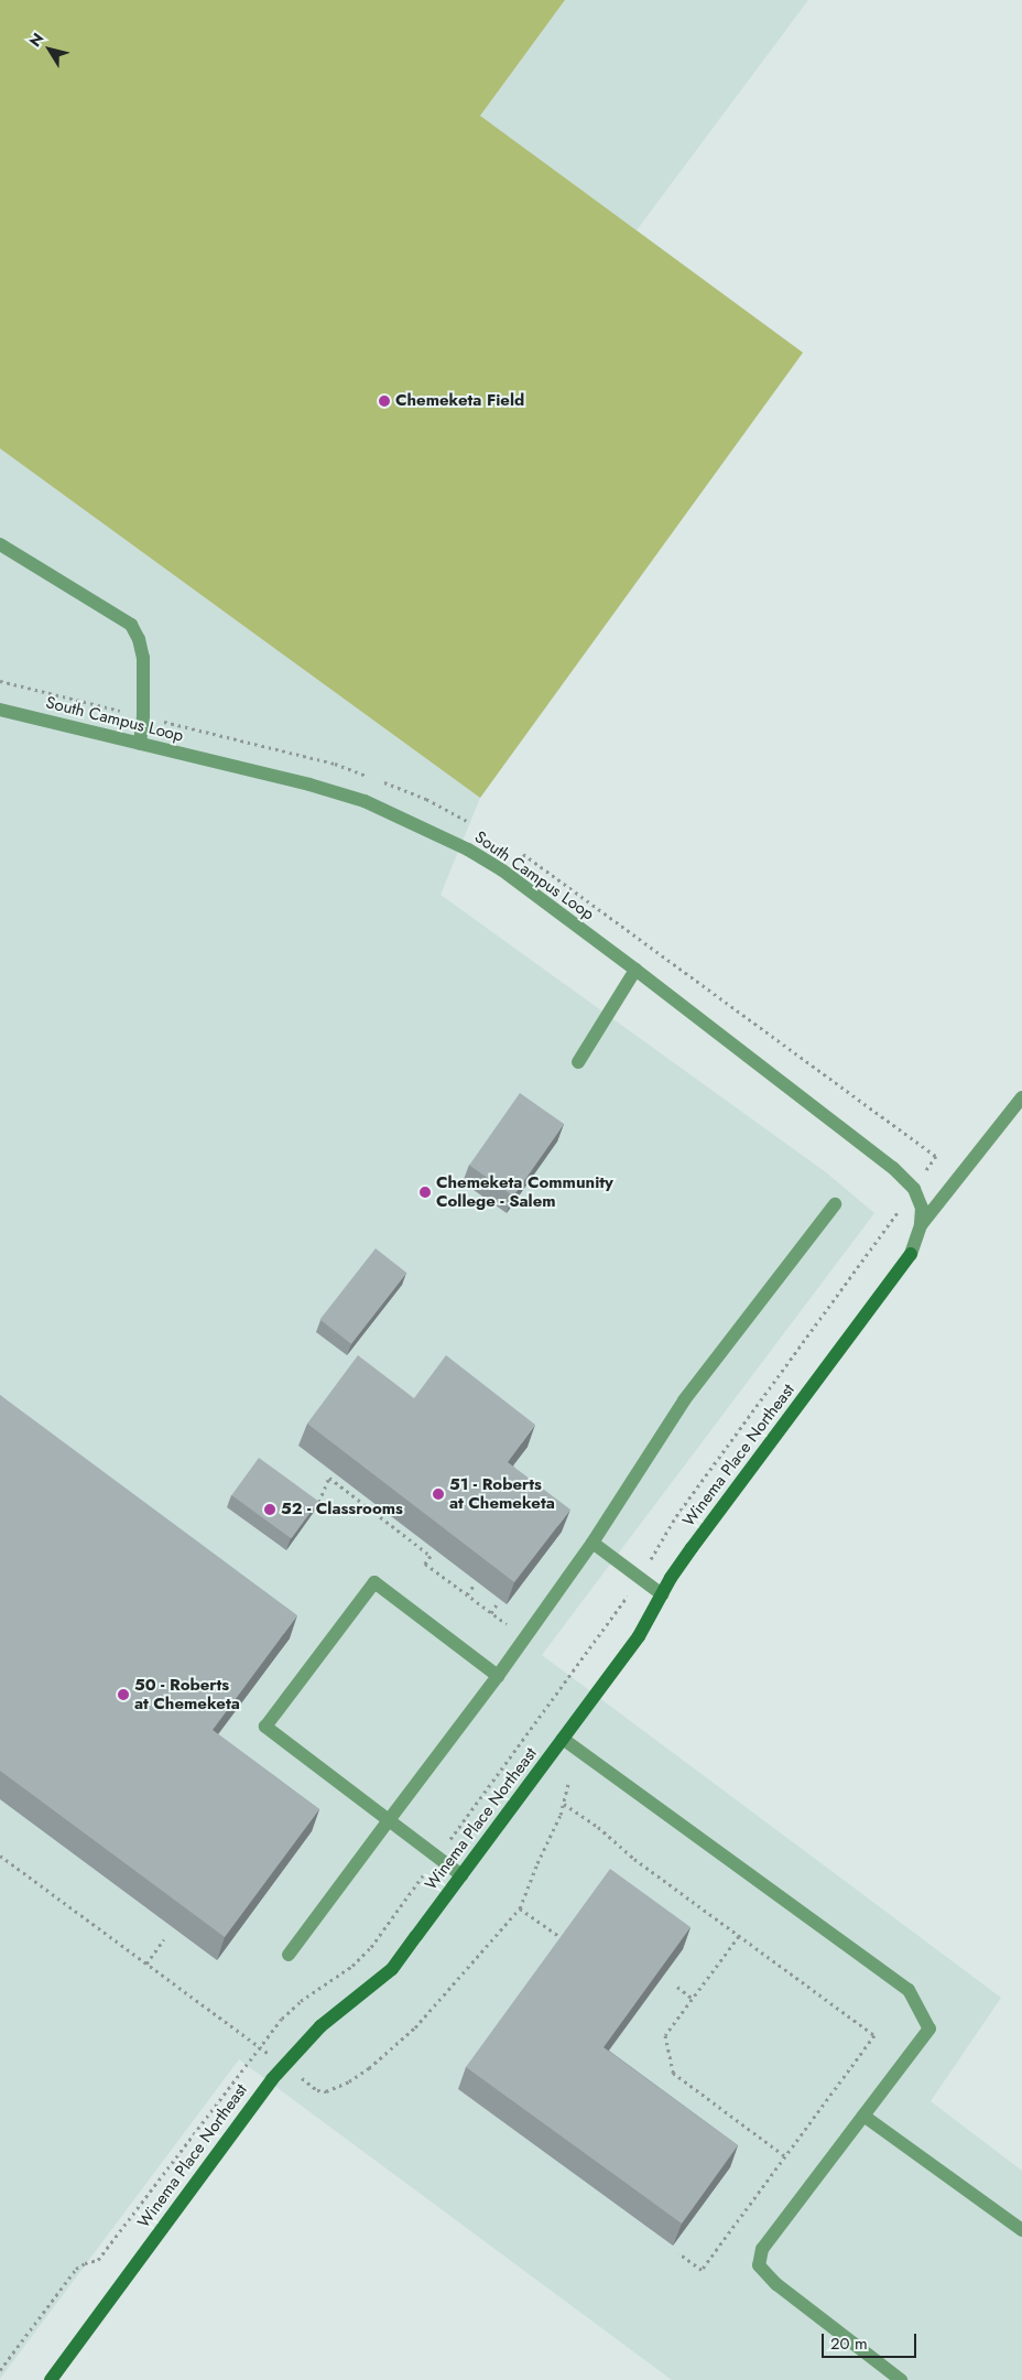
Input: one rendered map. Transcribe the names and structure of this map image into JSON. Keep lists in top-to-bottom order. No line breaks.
{"streets":{"street":["Winema Place Northeast"],"lane":["South Campus Loop"]},"crossings":[["South Campus Loop","Winema Place Northeast"]],"places":["Chemeketa Field","Chemeketa Community College - Salem","51 - Roberts at Chemeketa","52 - Classrooms","50 - Roberts at Chemeketa"],"scale_bar":"20 m","north":"top left"}
